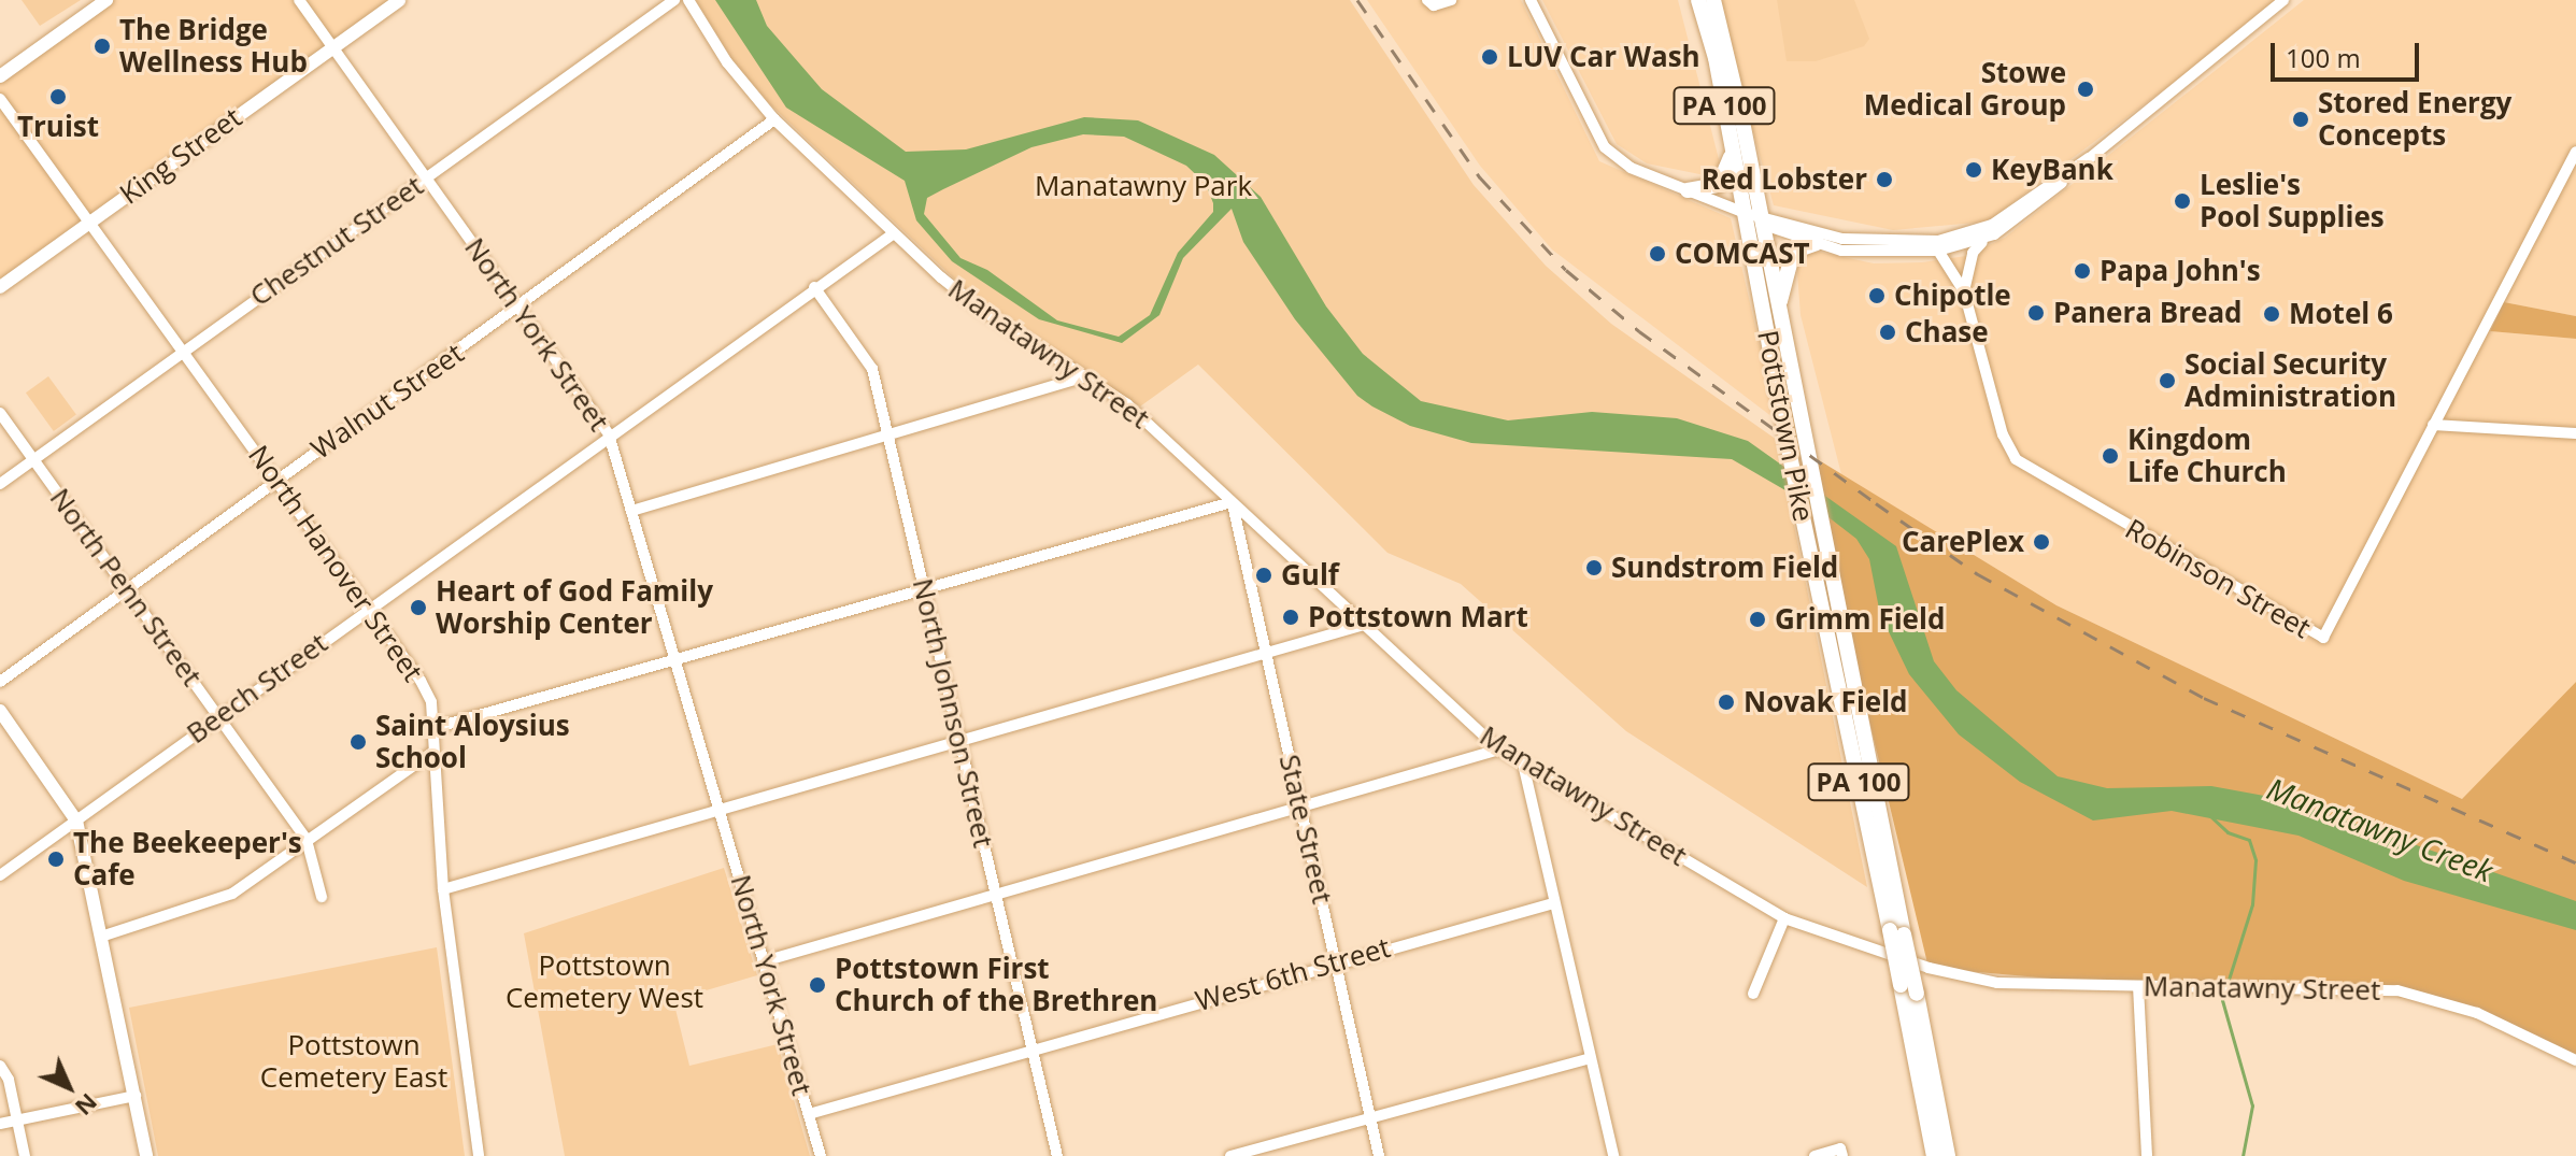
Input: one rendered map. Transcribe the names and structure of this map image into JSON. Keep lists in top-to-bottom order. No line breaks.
{"streets":{"highway":["PA 100","Pottstown Pike"],"main road":["King Street"],"street":["Chestnut Street","North York Street","Manatawny Street","Walnut Street","North Hanover Street","Robinson Street","North Penn Street","Beech Street","North Johnson Street","State Street","West 6th Street"]},"crossings":[["King Street","North York Street"],["King Street","North Hanover Street"],["Chestnut Street","North York Street"],["Chestnut Street","North Hanover Street"],["Chestnut Street","North Penn Street"],["North York Street","Walnut Street"],["North York Street","Beech Street"],["North York Street","West 6th Street"],["Manatawny Street","Walnut Street"],["Manatawny Street","Beech Street"],["Manatawny Street","State Street"],["Walnut Street","North Hanover Street"],["Walnut Street","North Penn Street"],["North Hanover Street","Beech Street"],["North Penn Street","Beech Street"],["Beech Street","North Johnson Street"],["North Johnson Street","West 6th Street"],["State Street","West 6th Street"]],"water":["Manatawny Creek"],"parks":["Manatawny Park","Pottstown Cemetery West","Pottstown Cemetery East"],"places":["The Bridge Wellness Hub","LUV Car Wash","Stowe Medical Group","Truist","Stored Energy Concepts","KeyBank","Red Lobster","Leslie's Pool Supplies","COMCAST","Papa John's","Chipotle","Panera Bread","Motel 6","Chase","Social Security Administration","Kingdom Life Church","CarePlex","Sundstrom Field","Gulf","Heart of God Family Worship Center","Pottstown Mart","Grimm Field","Novak Field","Saint Aloysius School","The Beekeeper's Cafe","Pottstown First Church of the Brethren"],"scale_bar":"100 m","north":"bottom right"}
